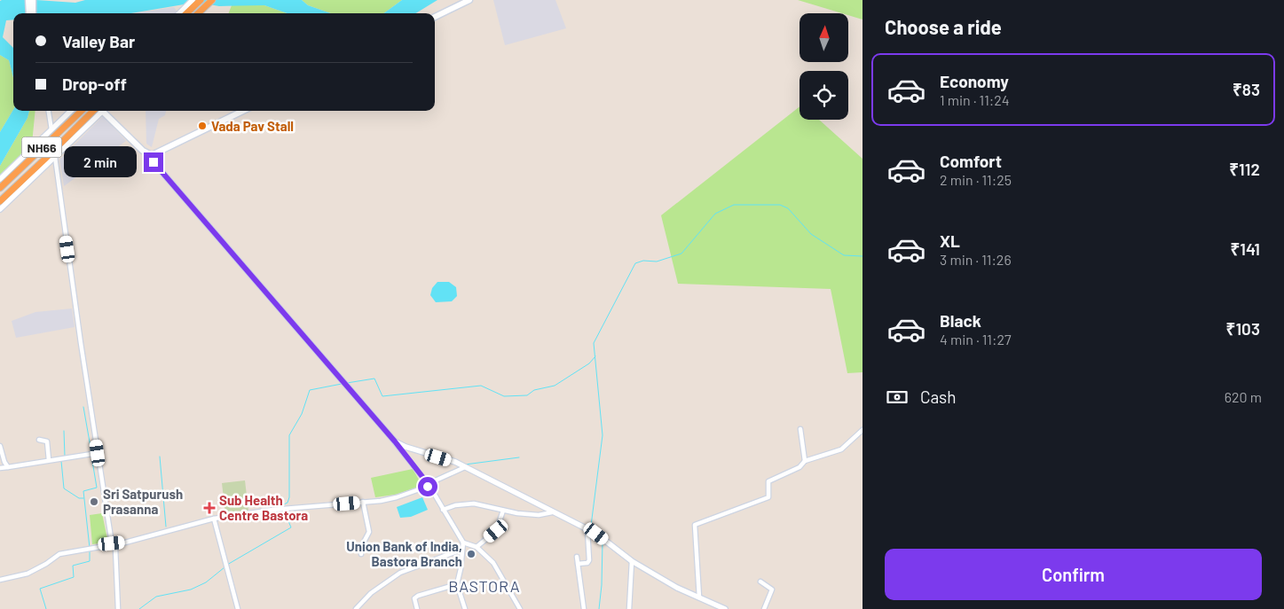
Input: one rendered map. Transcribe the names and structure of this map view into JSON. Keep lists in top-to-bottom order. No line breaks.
{"streets":{"highway":["NH66"]},"districts":["BASTORA"],"places":{"other":["Vada Pav Stall","Sri Satpurush Prasanna","Union Bank of India, Bastora Branch"],"health":["Sub Health Centre Bastora"]},"north":"top","page":{"heading":"Choose a ride","banner":["Valley Bar","Drop-off"],"list":[{"name":"Economy","note":"1 min · 11:24","value":"₹83"},{"name":"Comfort","note":"2 min · 11:25","value":"₹112"},{"name":"XL","note":"3 min · 11:26","value":"₹141"},{"name":"Black","note":"4 min · 11:27","value":"₹103"}],"bubble":"2 min","pay":["Cash","620 m"],"buttons":"Confirm"}}
